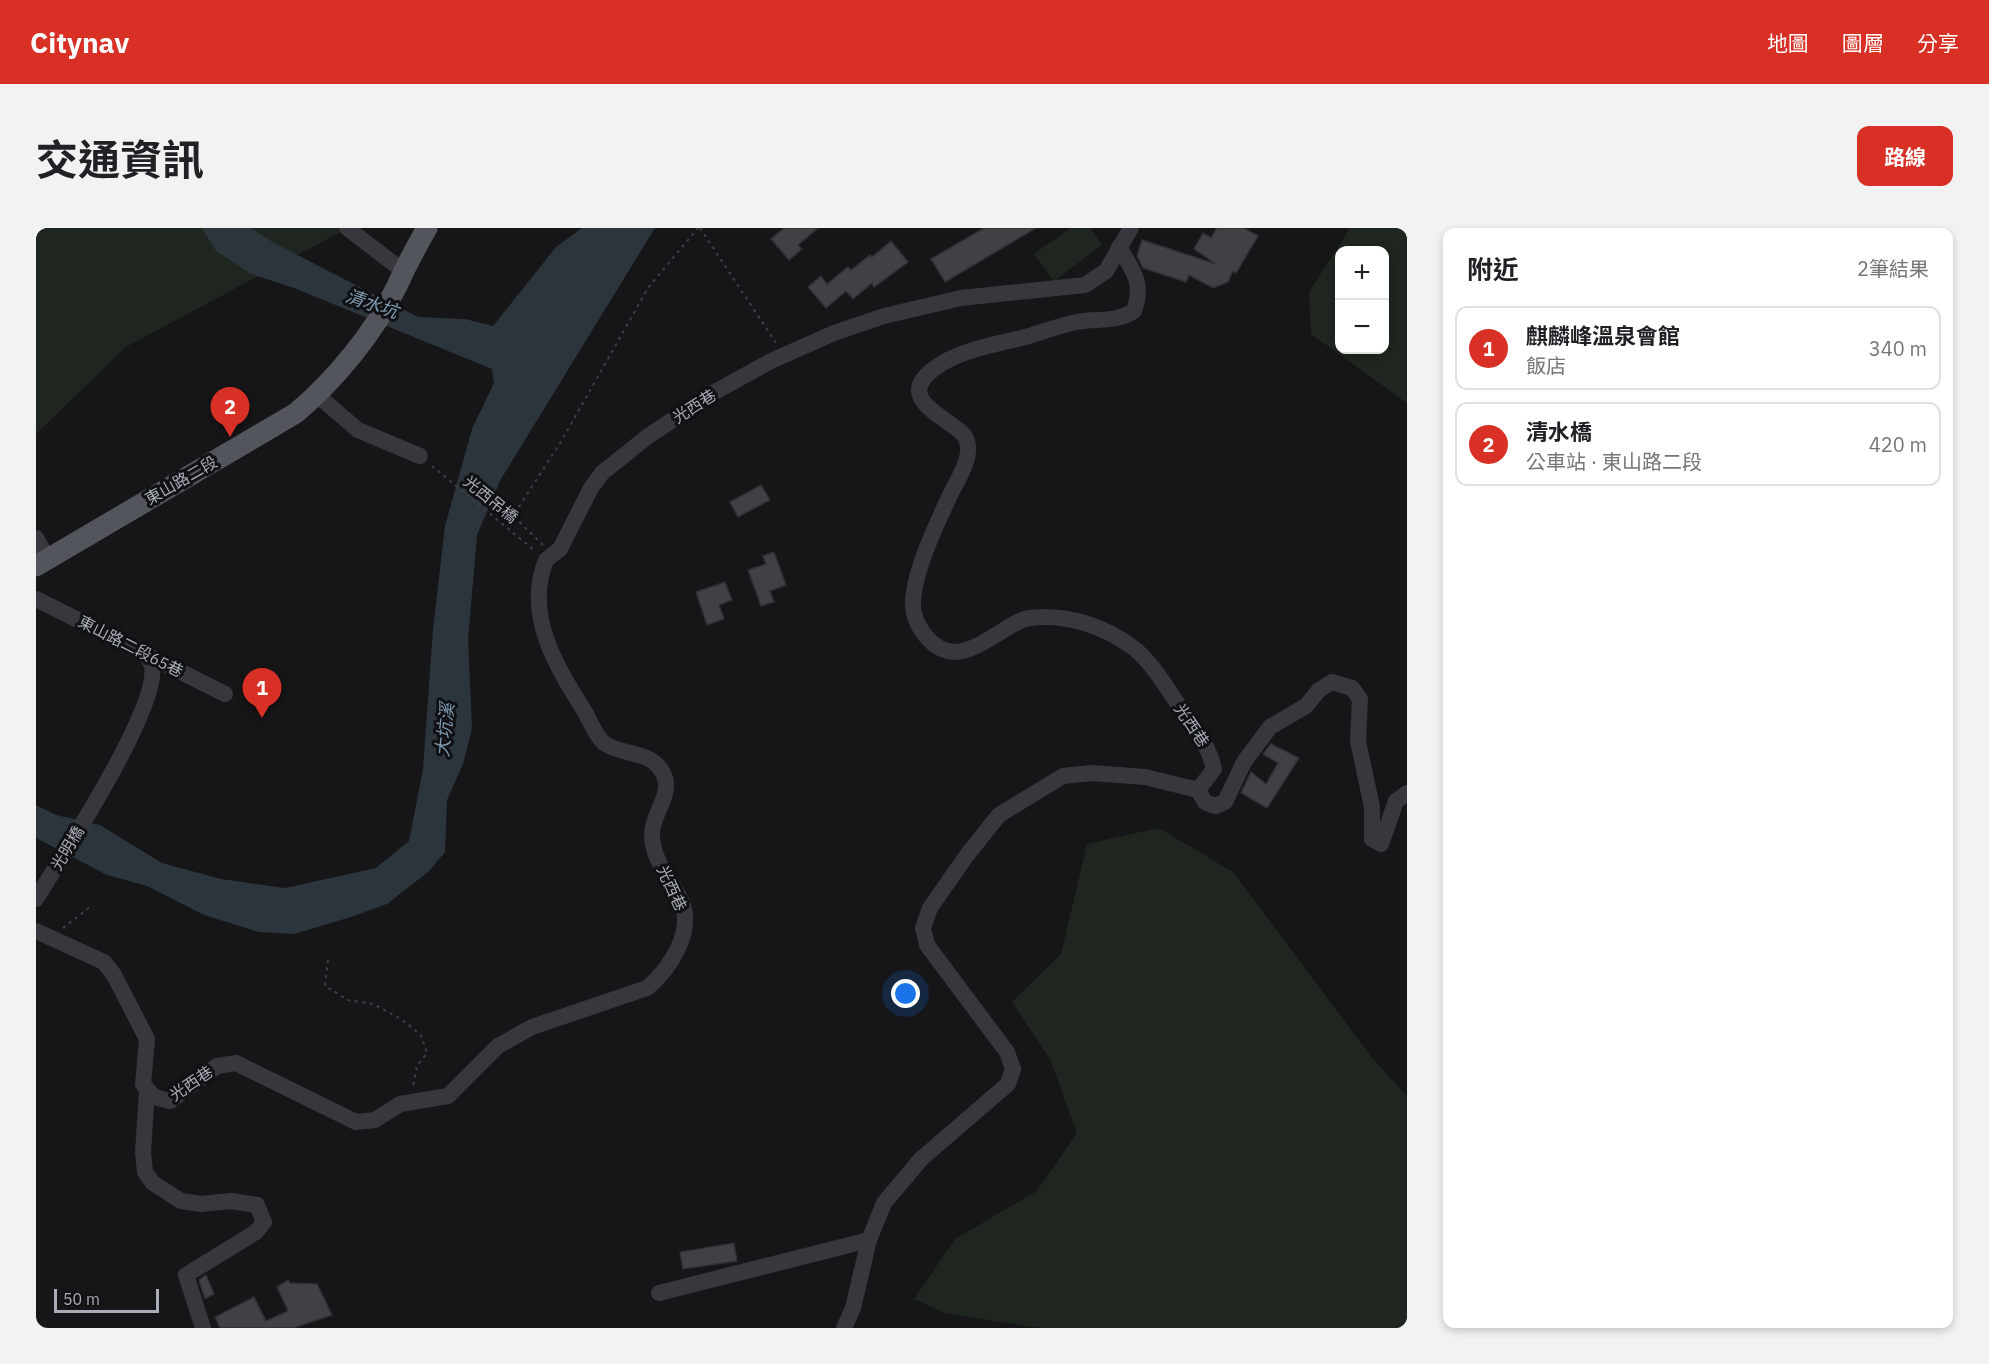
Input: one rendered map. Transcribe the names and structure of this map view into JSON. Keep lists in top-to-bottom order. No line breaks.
{"streets":{"main road":["東山路二段"],"lane":["光西巷","東山路二段65巷","光明橋"],"path":["光西吊橋"]},"crossings":[["光西巷","光西吊橋"],["東山路二段65巷","光明橋"]],"water":["清水坑","大坑溪"],"scale_bar":"50 m","page":{"header":"Citynav","nav":["地圖","圖層","分享"],"title":"交通資訊","buttons":"路線","heading":["附近","2筆結果"],"map_buttons":["+","−"],"list":[{"mark":"1","name":"麒麟峰溫泉會館","note":"飯店","value":"340 m"},{"mark":"2","name":"清水橋","note":"公車站 · 東山路二段","value":"420 m"}],"pins":["2","1"],"scale":"50 m"}}
